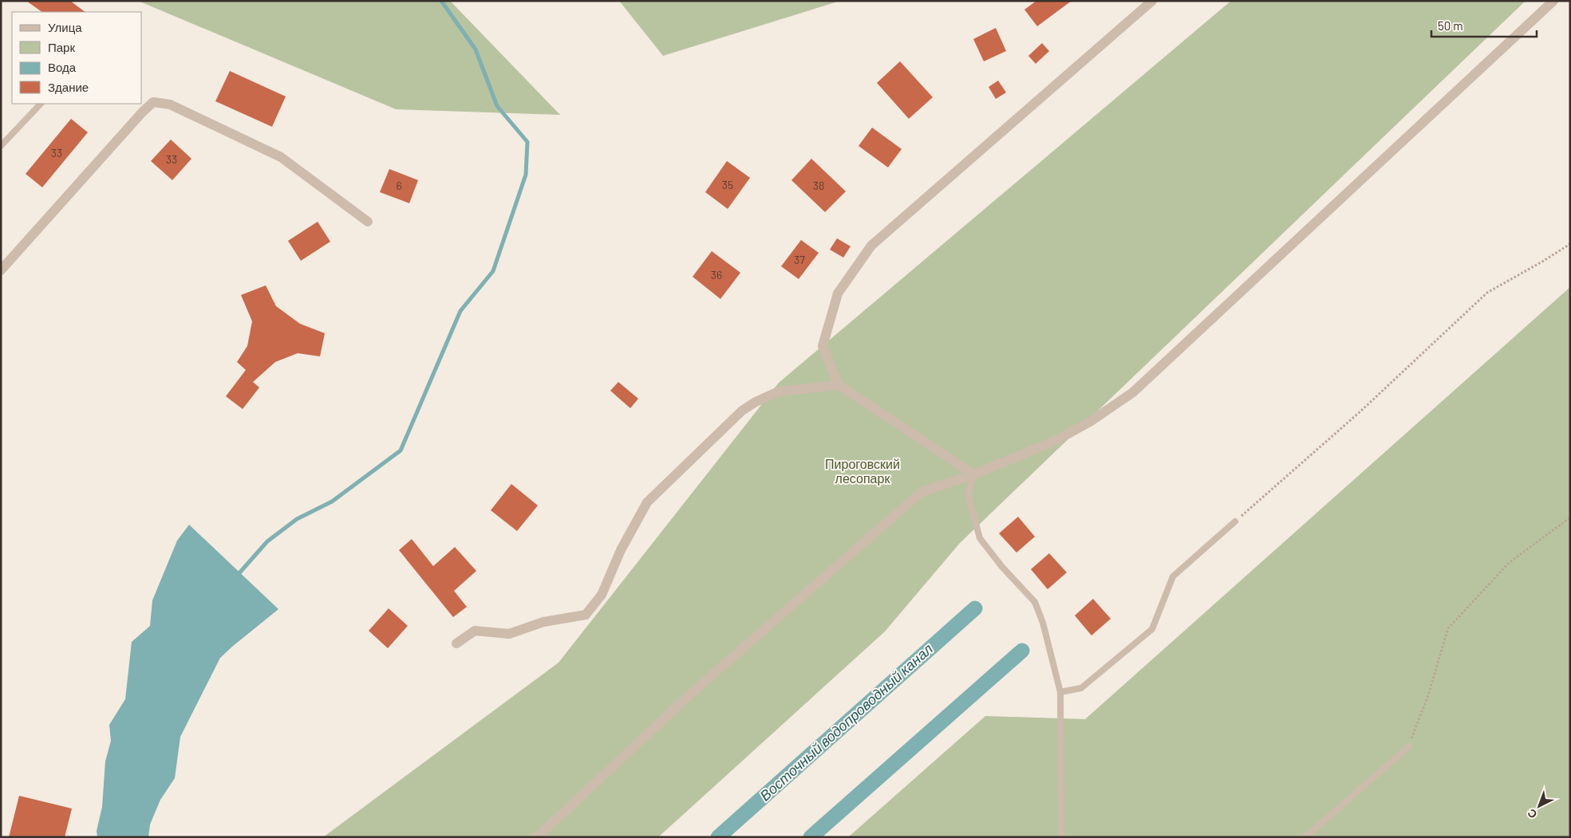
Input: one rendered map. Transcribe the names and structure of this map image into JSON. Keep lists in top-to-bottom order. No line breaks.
{"water":["Восточный водопроводный канал"],"parks":["Пироговский лесопарк"],"house_numbers":["33","33","35","6","38","37","36"],"legend":["Улица","Парк","Вода","Здание"],"scale_bar":"50 m","north":"bottom left"}
